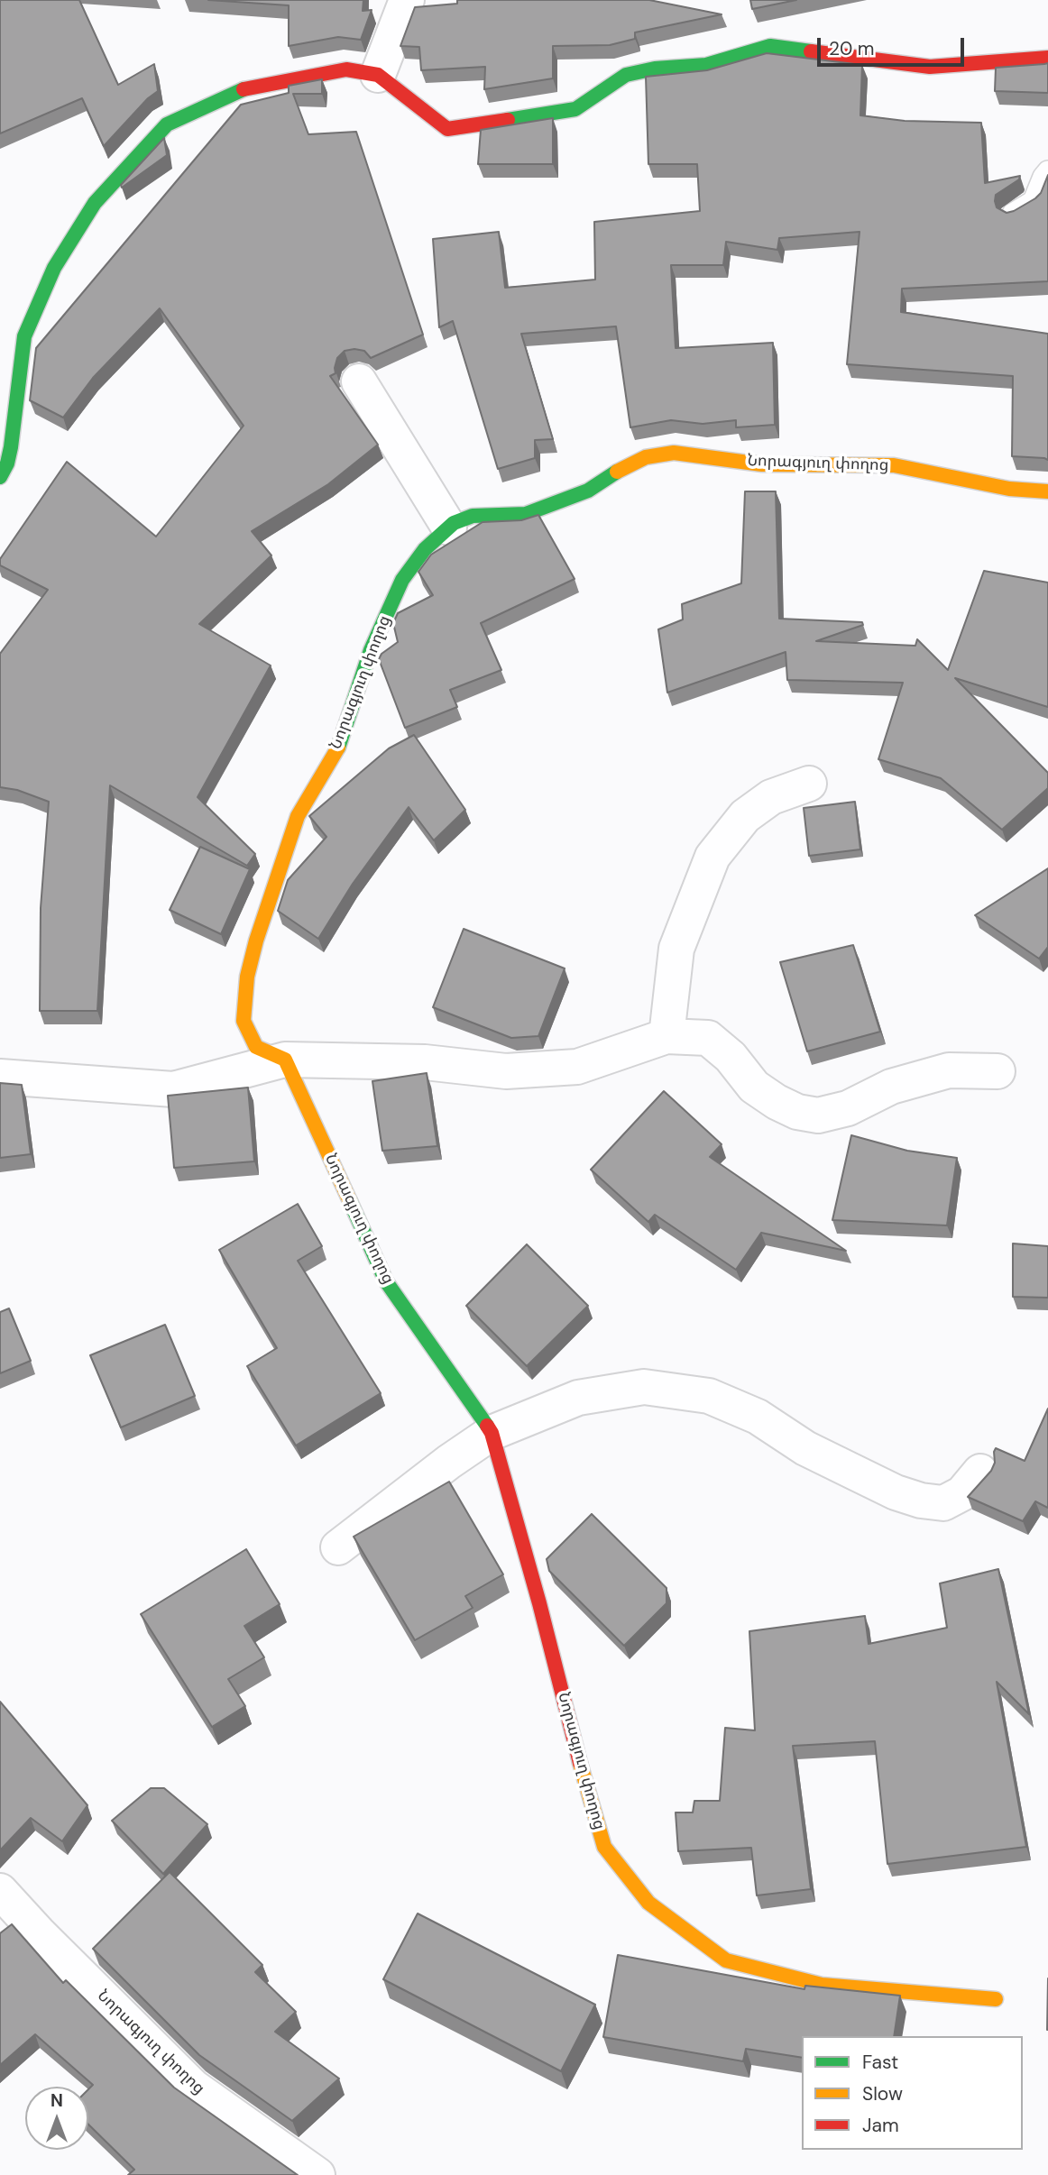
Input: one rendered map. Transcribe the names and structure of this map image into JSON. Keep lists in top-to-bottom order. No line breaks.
{"streets":{"street":["Նորագյուղ փողոց"]},"legend":["Fast","Slow","Jam"],"scale_bar":"20 m","north":"top"}
